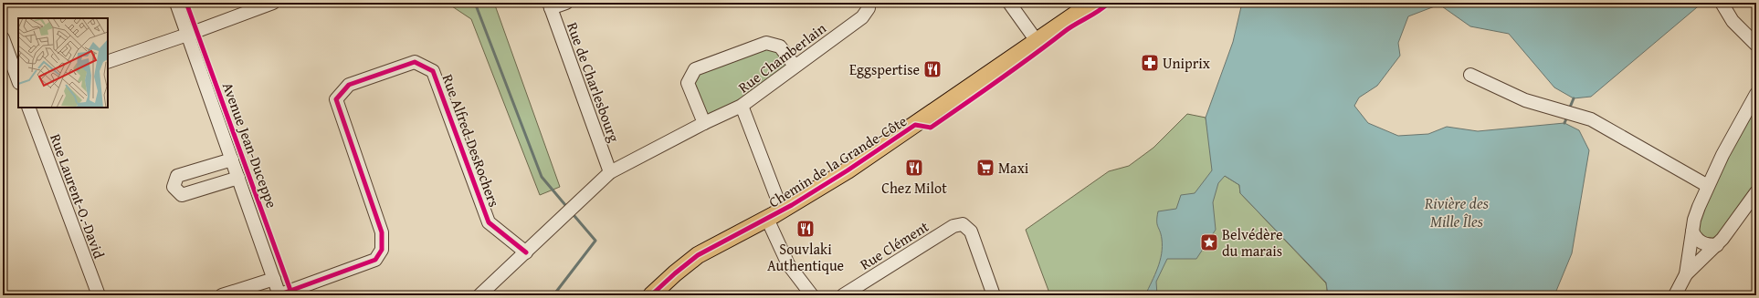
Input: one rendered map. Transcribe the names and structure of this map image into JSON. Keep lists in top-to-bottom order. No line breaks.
{"streets":{"main road":["Chemin de la Grande-Côte"],"street":["Rue Chamberlain","Rue de Charlesbourg","Rue Alfred-DesRochers","Avenue Jean-Duceppe","Rue Laurent-O.-David","Rue Clément"]},"crossings":[["Rue Chamberlain","Rue de Charlesbourg"],["Rue Chamberlain","Rue Alfred-DesRochers"],["Rue Chamberlain","Chemin de la Grande-Côte"],["Rue Alfred-DesRochers","Avenue Jean-Duceppe"]],"water":["Rivière des Mille Îles"],"places":{"pharmacy":["Uniprix"],"restaurant":["Eggspertise","Chez Milot","Souvlaki Authentique"],"supermarket":["Maxi"],"place":["Belvédère du marais"]}}
